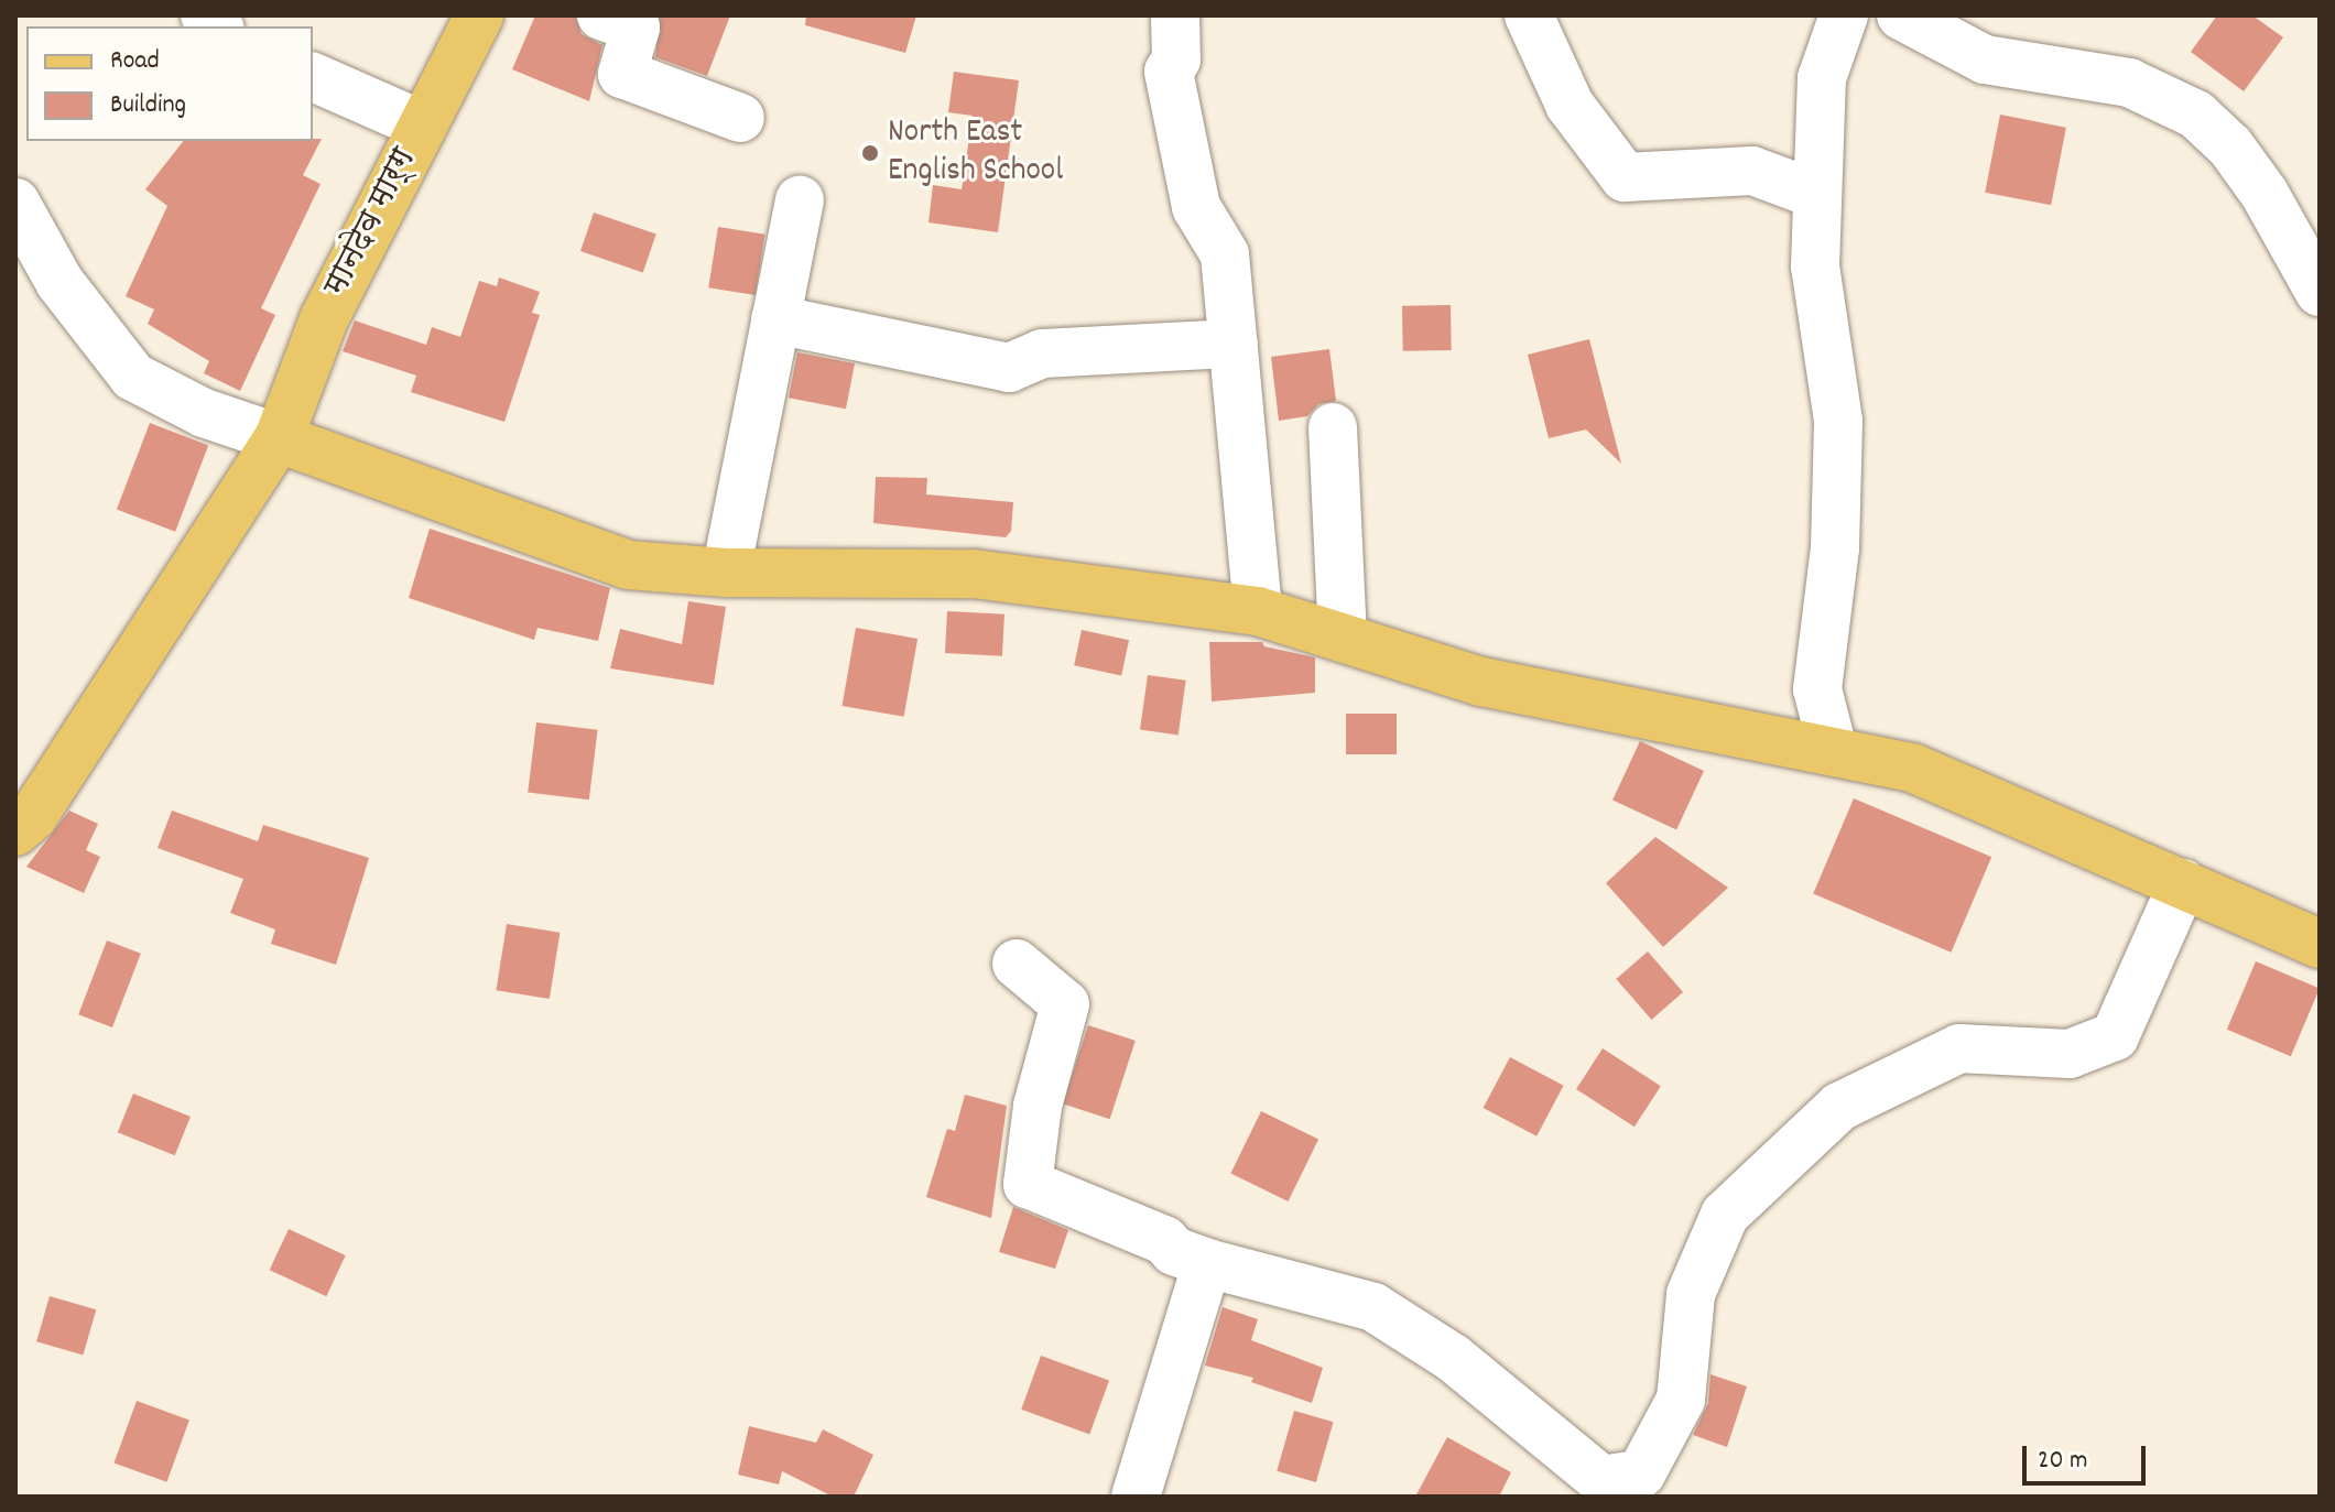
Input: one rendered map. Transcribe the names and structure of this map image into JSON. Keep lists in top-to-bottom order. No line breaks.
{"streets":{"main road":["मानदेव मार्ग"]},"places":["North East English School"],"legend":["Road","Building"],"scale_bar":"20 m"}
